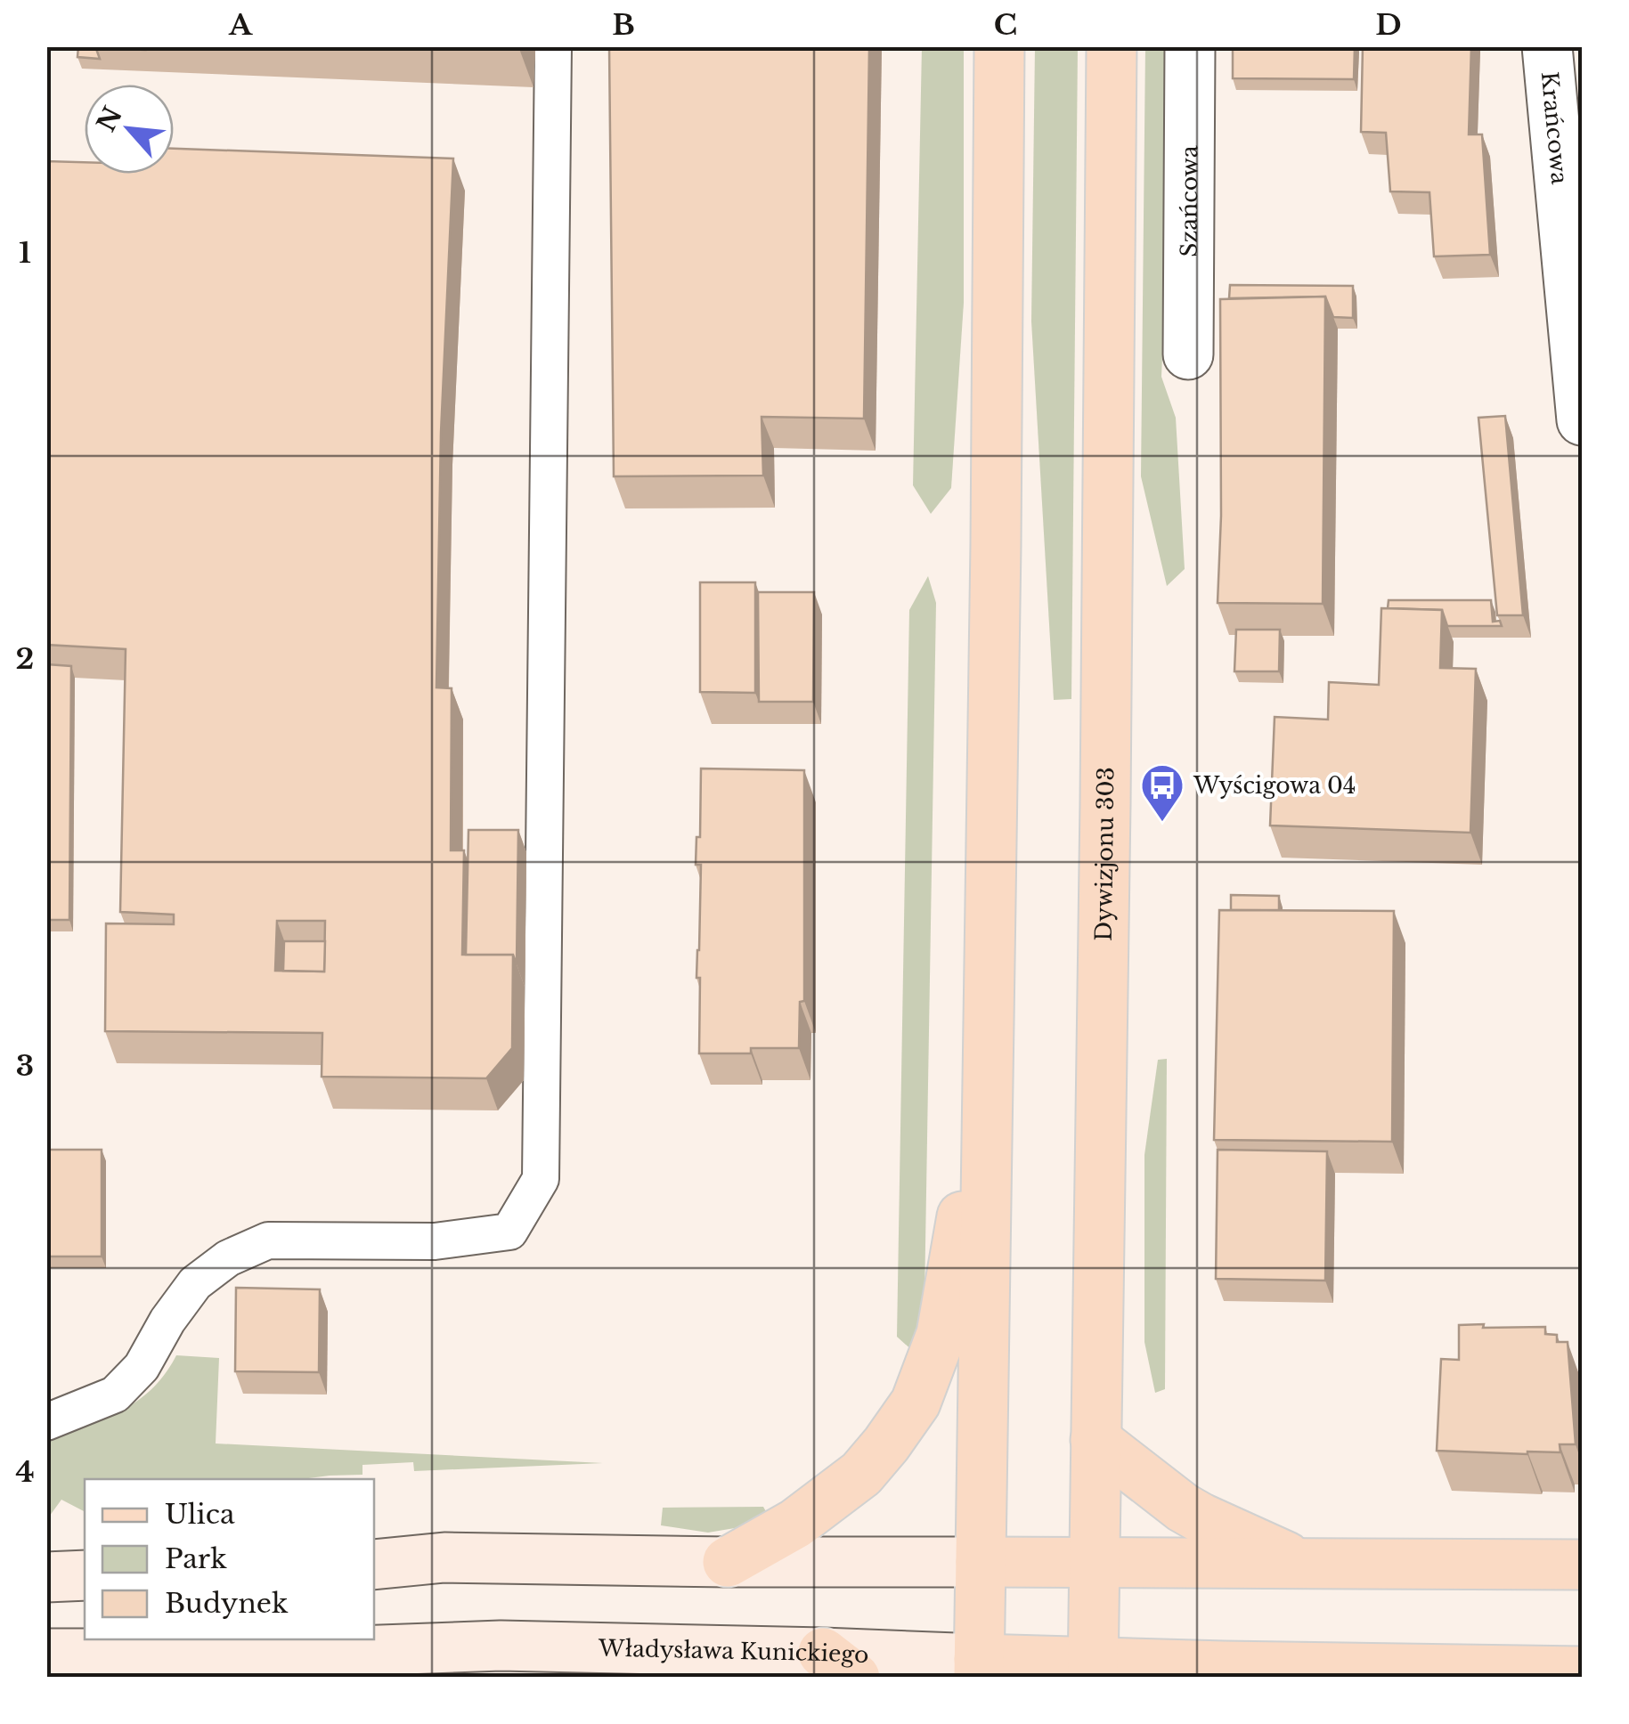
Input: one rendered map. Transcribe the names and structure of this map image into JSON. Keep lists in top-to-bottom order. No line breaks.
{"streets":{"main road":["Dywizjonu 303","Władysława Kunickiego"],"street":["Krańcowa","Szańcowa"]},"crossings":[["Dywizjonu 303","Władysława Kunickiego"]],"places":{"bus stop":["Wyścigowa 04"]},"legend":["Ulica","Park","Budynek"],"north":"top left","grid":{"columns":["A","B","C","D"],"rows":["1","2","3","4"]}}
